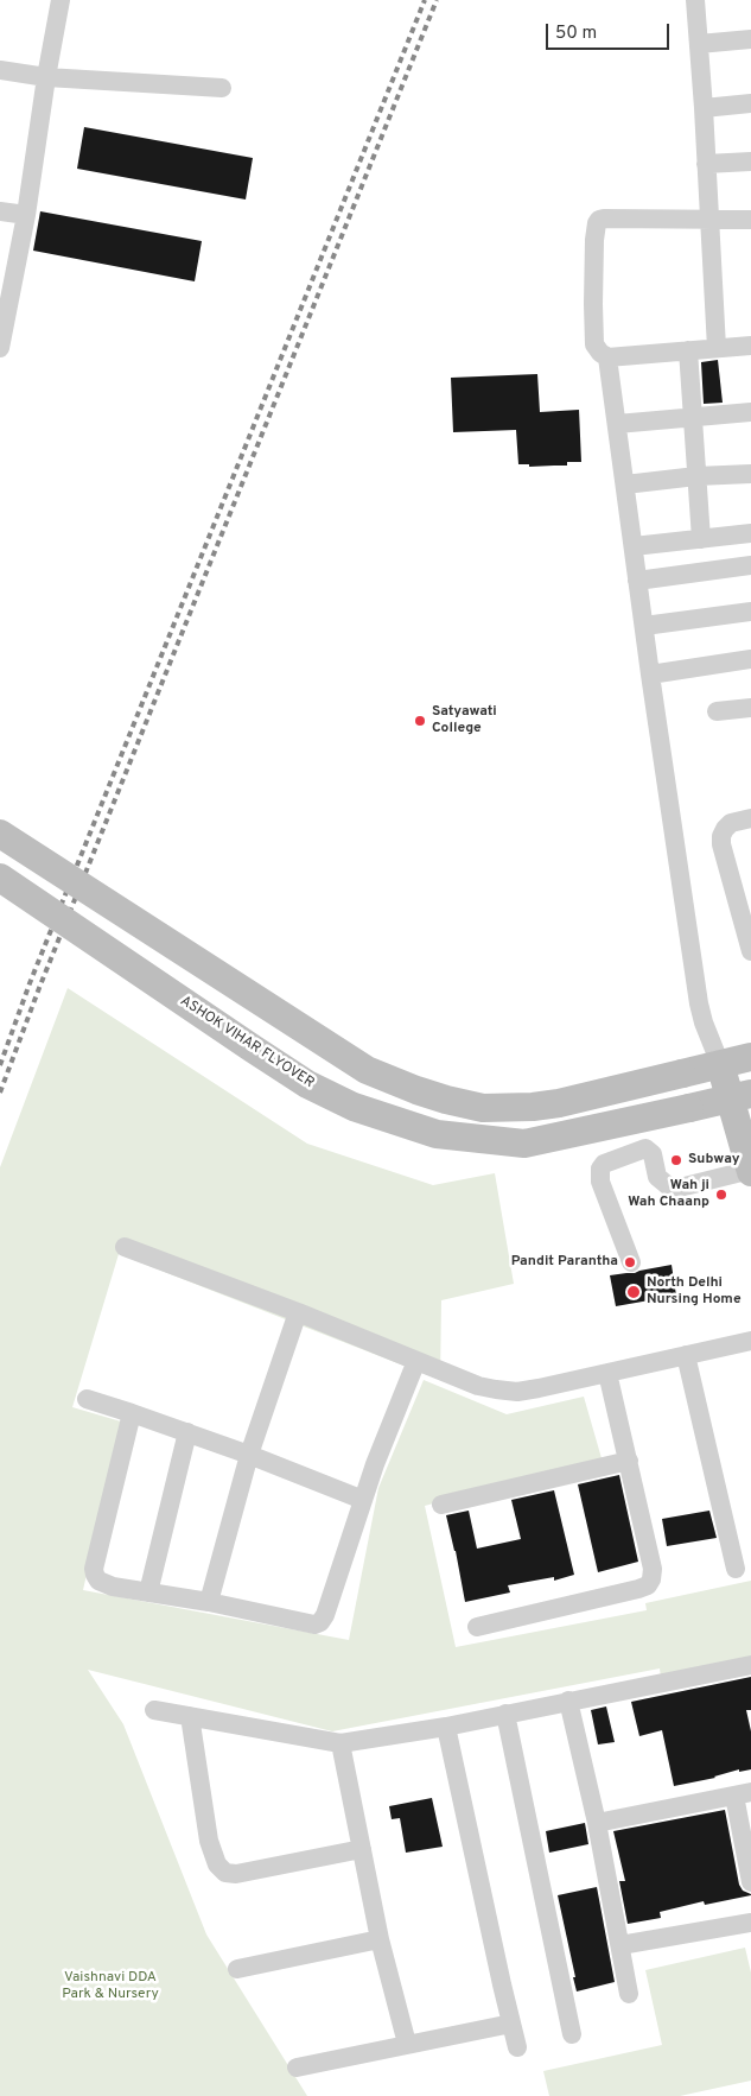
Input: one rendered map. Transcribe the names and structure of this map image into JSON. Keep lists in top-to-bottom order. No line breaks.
{"streets":{"main road":["ASHOK VIHAR FLYOVER"]},"parks":["Vaishnavi DDA Park & Nursery"],"places":["Satyawati College","Subway","Wah ji Wah Chaanp","Pandit Parantha","North Delhi Nursing Home"],"scale_bar":"50 m"}
